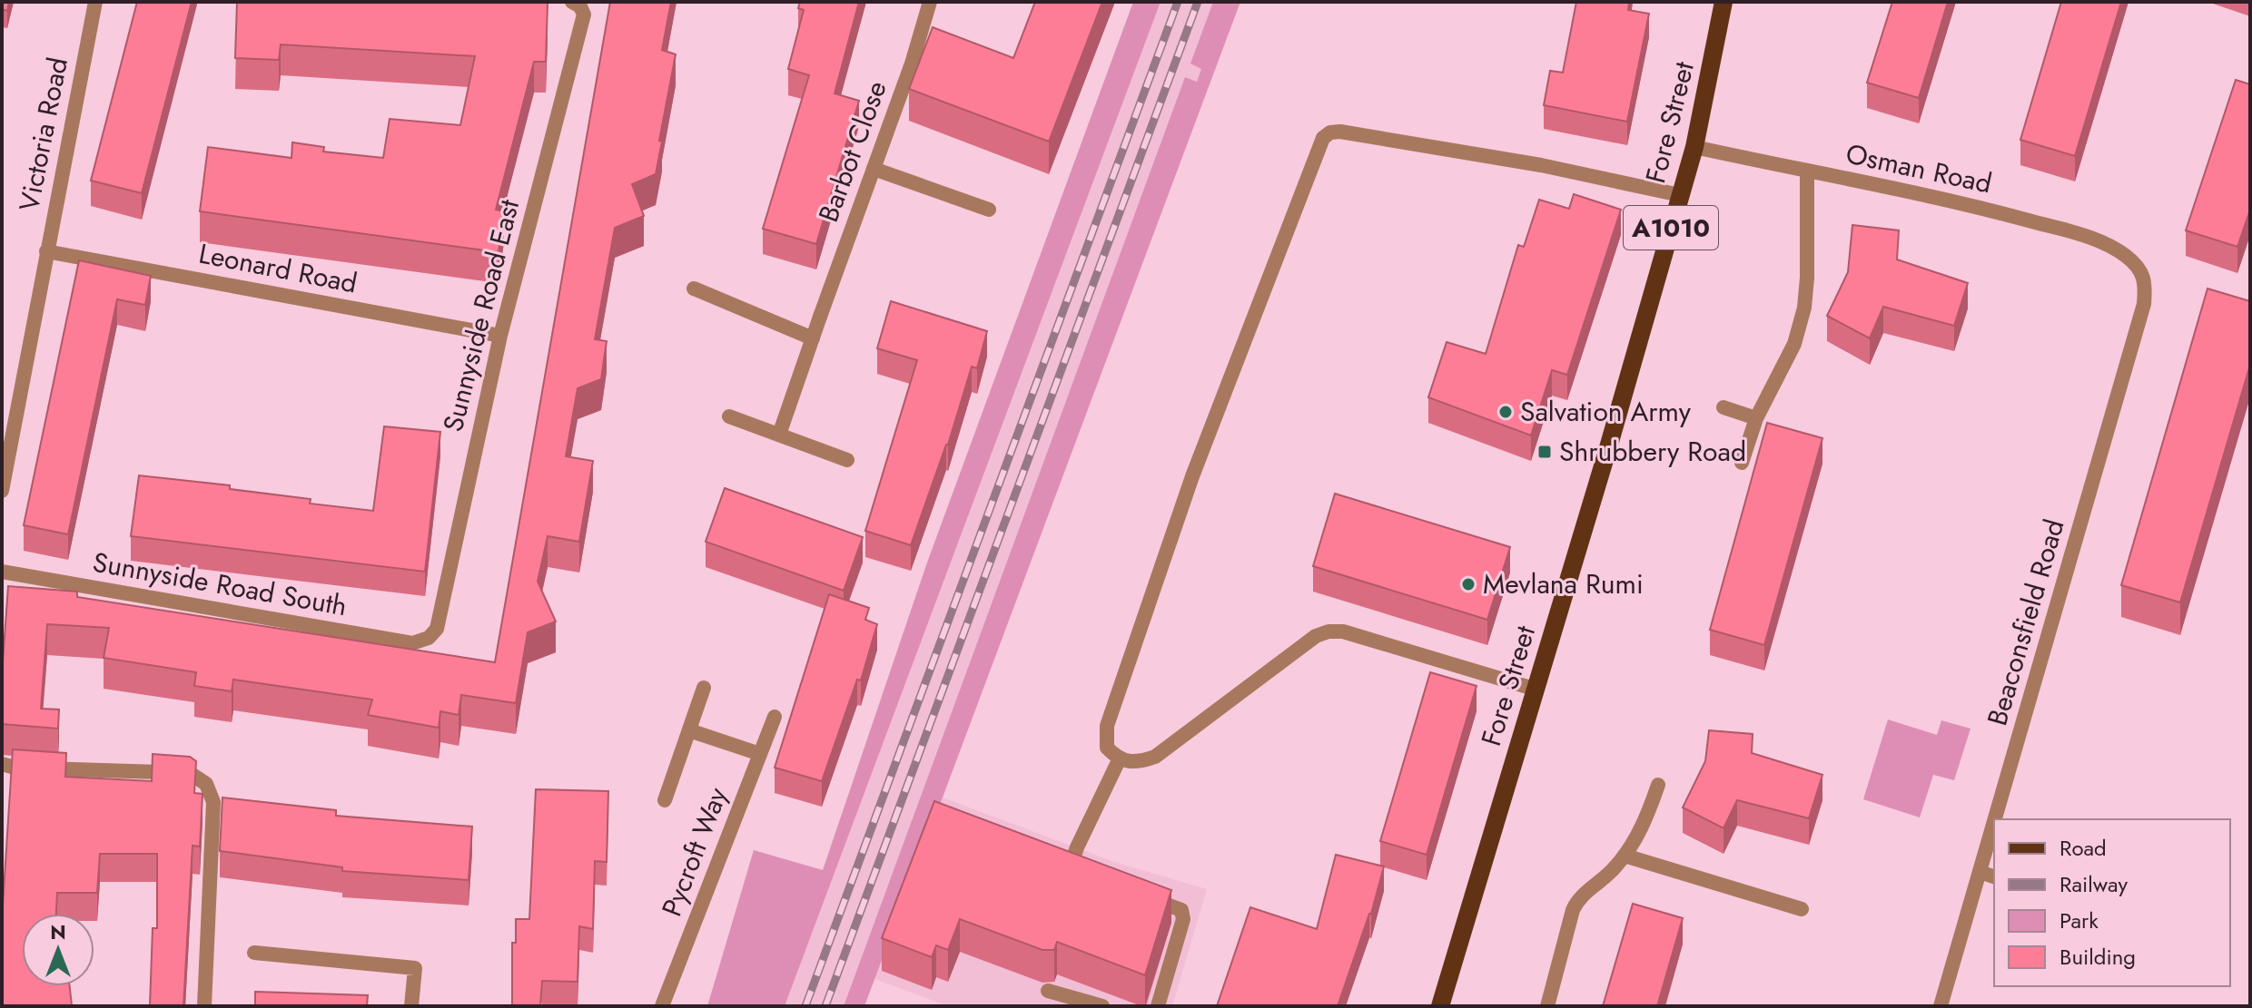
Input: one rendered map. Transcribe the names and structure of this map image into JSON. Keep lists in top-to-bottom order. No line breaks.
{"streets":{"main road":["Fore Street","A1010"],"street":["Victoria Road","Barbot Close","Osman Road","Leonard Road","Sunnyside Road East","Sunnyside Road South","Beaconsfield Road","Pycroft Way"]},"crossings":[["Fore Street","Osman Road"],["Victoria Road","Leonard Road"],["Osman Road","Beaconsfield Road"],["Leonard Road","Sunnyside Road East"],["Sunnyside Road East","Sunnyside Road South"]],"places":{"other":["Salvation Army","Mevlana Rumi"],"transit":["Shrubbery Road"]},"legend":["Road","Railway","Park","Building"],"north":"top"}
